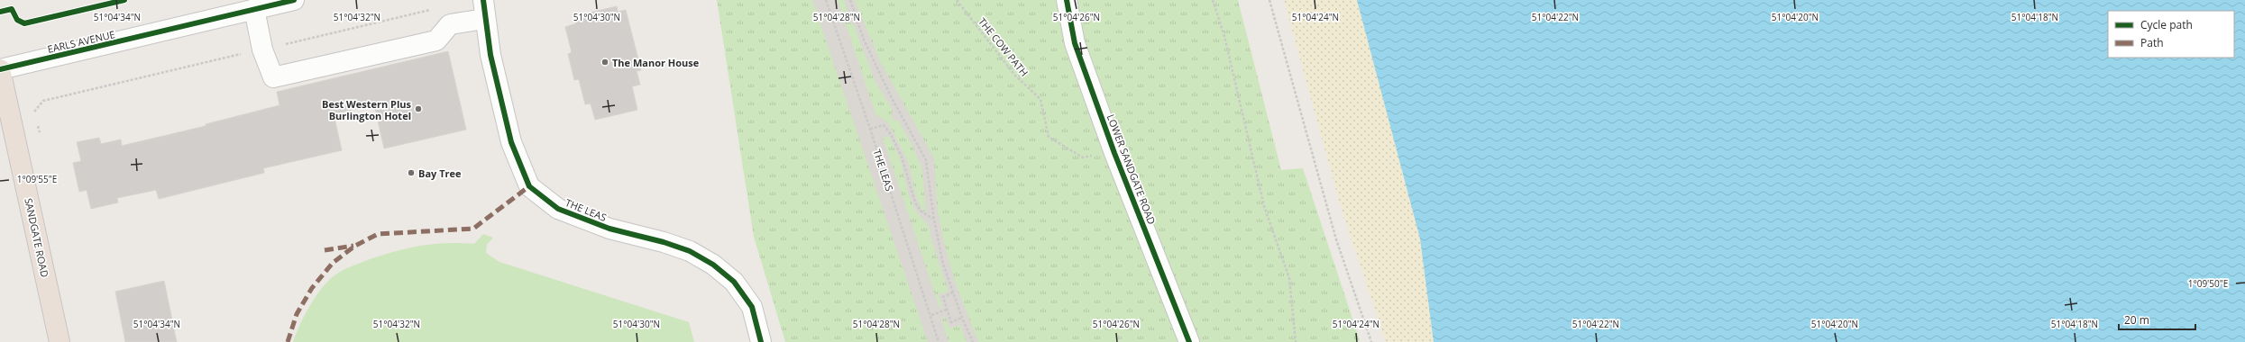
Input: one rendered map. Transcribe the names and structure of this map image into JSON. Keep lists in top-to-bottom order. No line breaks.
{"streets":{"highway":["SANDGATE ROAD"],"street":["EARLS AVENUE","LOWER SANDGATE ROAD","THE LEAS"],"path":["THE COW PATH"]},"crossings":[["EARLS AVENUE","SANDGATE ROAD"],["THE COW PATH","LOWER SANDGATE ROAD"]],"places":["The Manor House","Best Western Plus Burlington Hotel","Bay Tree"],"legend":["Cycle path","Path"],"scale_bar":"20 m","coordinates":["51°04'34\"N","51°04'32\"N","51°04'30\"N","51°04'28\"N","51°04'26\"N","51°04'24\"N","51°04'22\"N","51°04'20\"N","51°04'18\"N","1°09'55\"E","1°09'50\"E"]}
